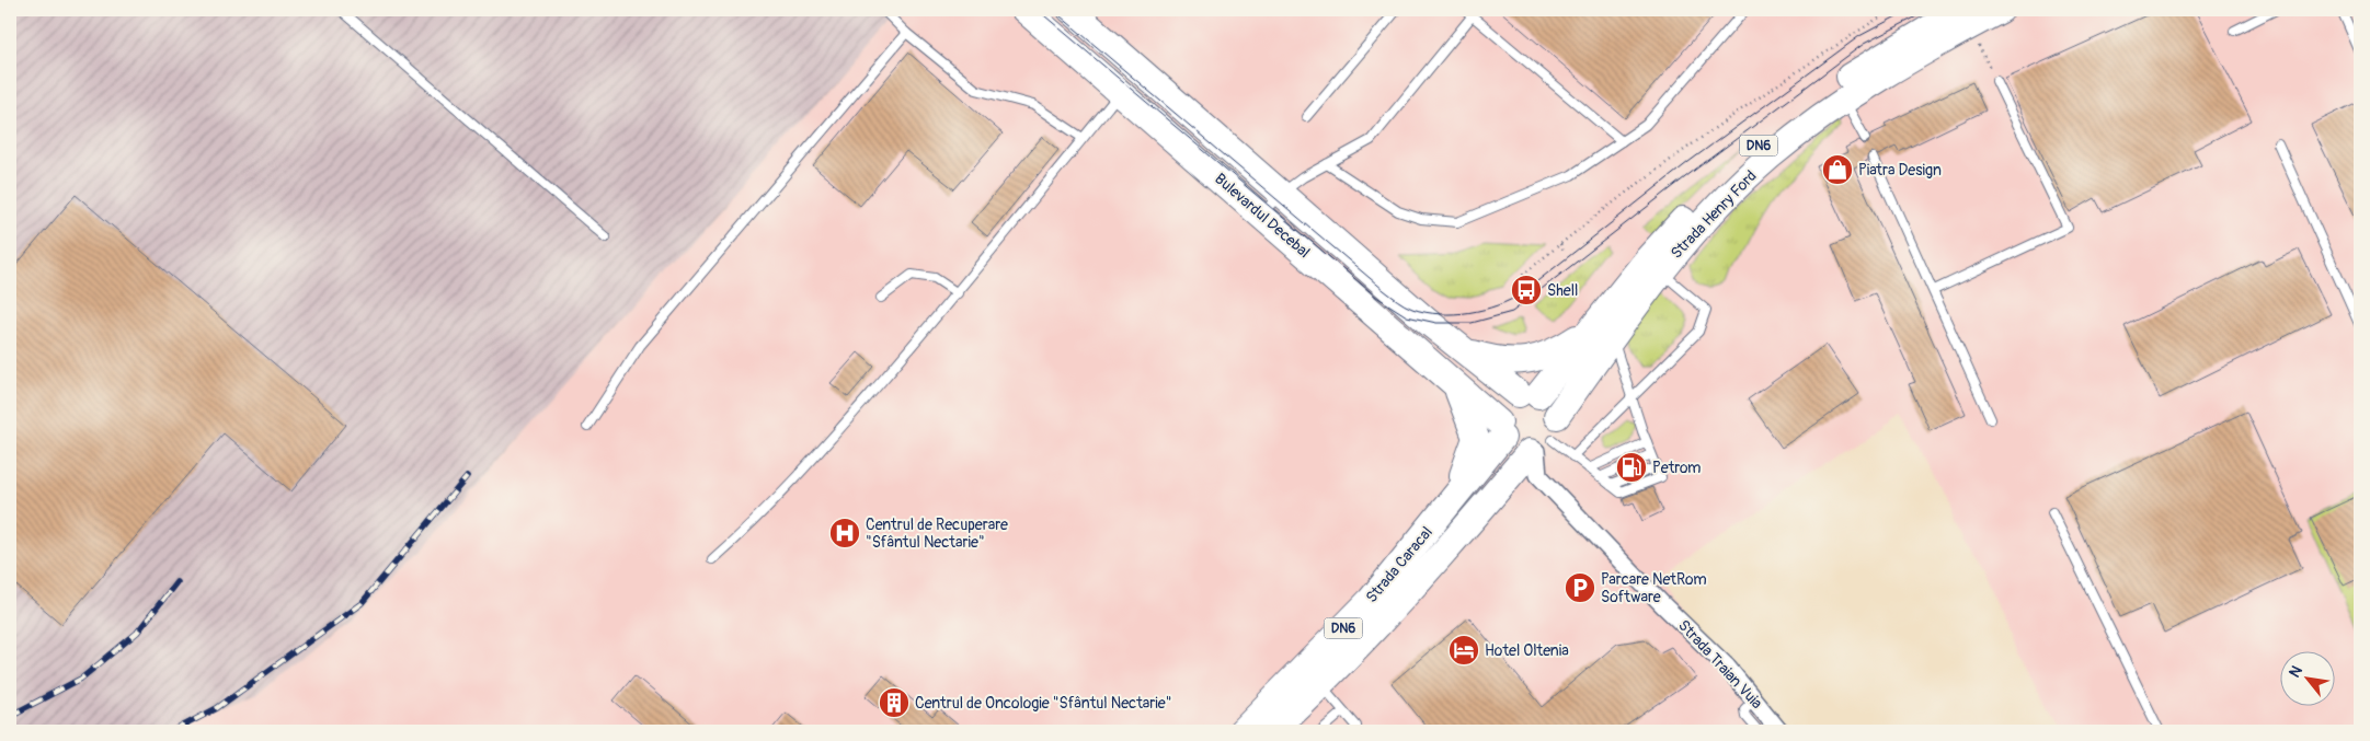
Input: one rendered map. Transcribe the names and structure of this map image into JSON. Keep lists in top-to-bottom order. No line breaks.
{"streets":{"main road":["DN6","Strada Henry Ford","Bulevardul Decebal","Strada Caracal"],"street":["Strada Traian Vuia"]},"crossings":[["DN6","Strada Henry Ford"],["DN6","Bulevardul Decebal"],["DN6","Strada Caracal"],["DN6","Strada Traian Vuia"],["Strada Henry Ford","Bulevardul Decebal"],["Strada Henry Ford","Strada Caracal"],["Strada Henry Ford","Strada Traian Vuia"],["Bulevardul Decebal","Strada Caracal"],["Bulevardul Decebal","Strada Traian Vuia"],["Strada Caracal","Strada Traian Vuia"]],"places":{"shop":["Piatra Design"],"bus stop":["Shell"],"fuel station":["Petrom"],"hospital":["Centrul de Recuperare \"Sfântul Nectarie\""],"parking":["Parcare NetRom Software"],"hotel":["Hotel Oltenia"],"building":["Centrul de Oncologie \"Sfântul Nectarie\""]},"north":"top left"}
